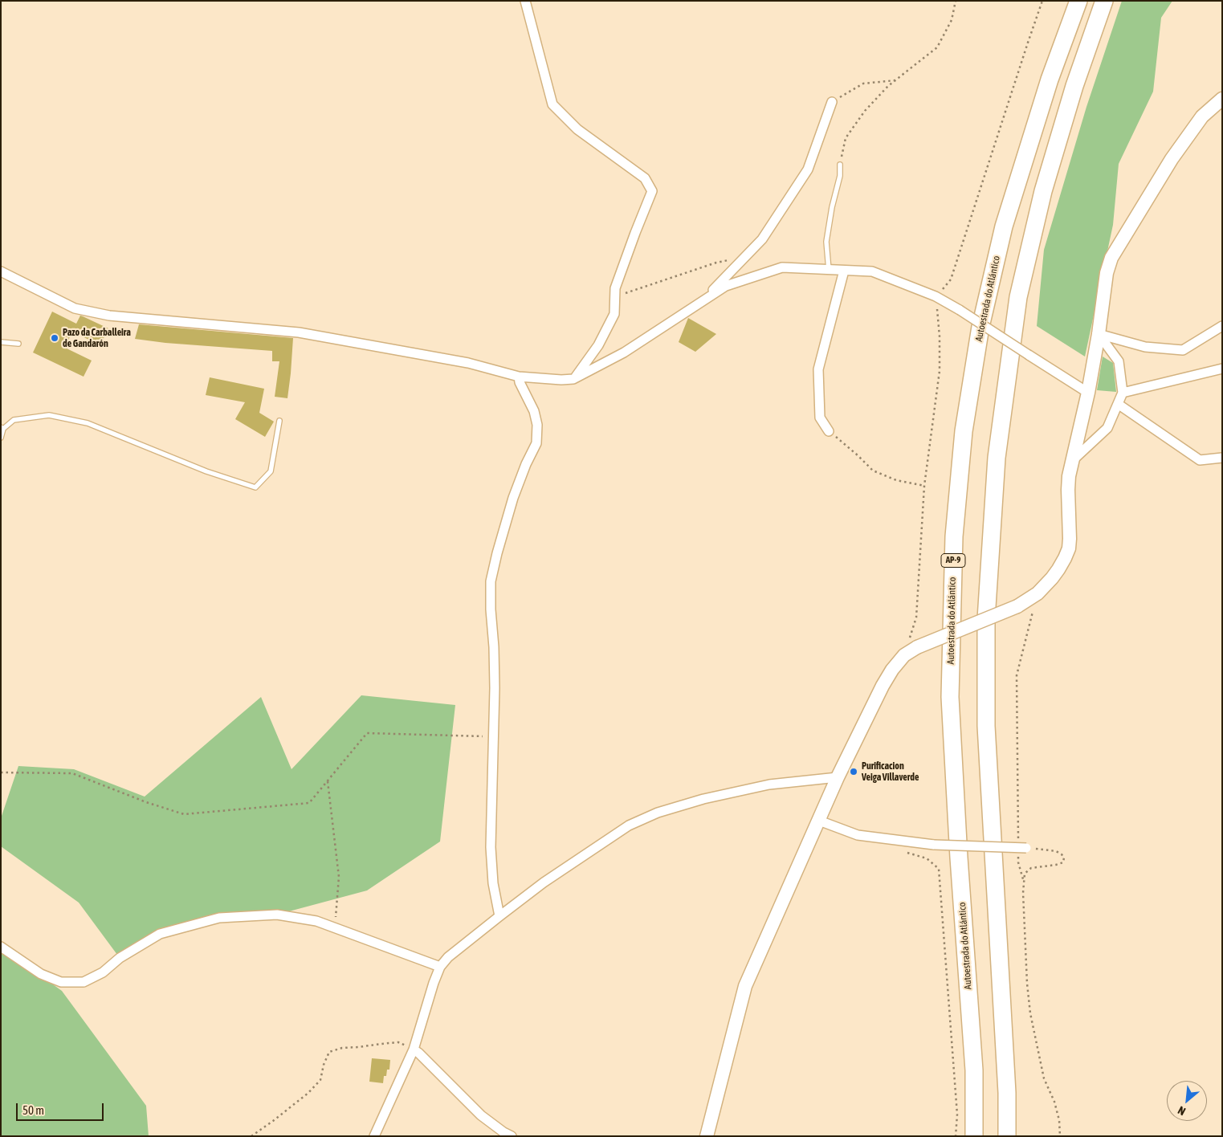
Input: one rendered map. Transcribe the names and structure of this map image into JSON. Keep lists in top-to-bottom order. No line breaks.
{"streets":{"highway":["Autoestrada do Atlántico","AP-9"]},"places":["Pazo da Carballeira de Gandarón","Purificacion Veiga Villaverde"],"scale_bar":"50 m","north":"bottom left"}
